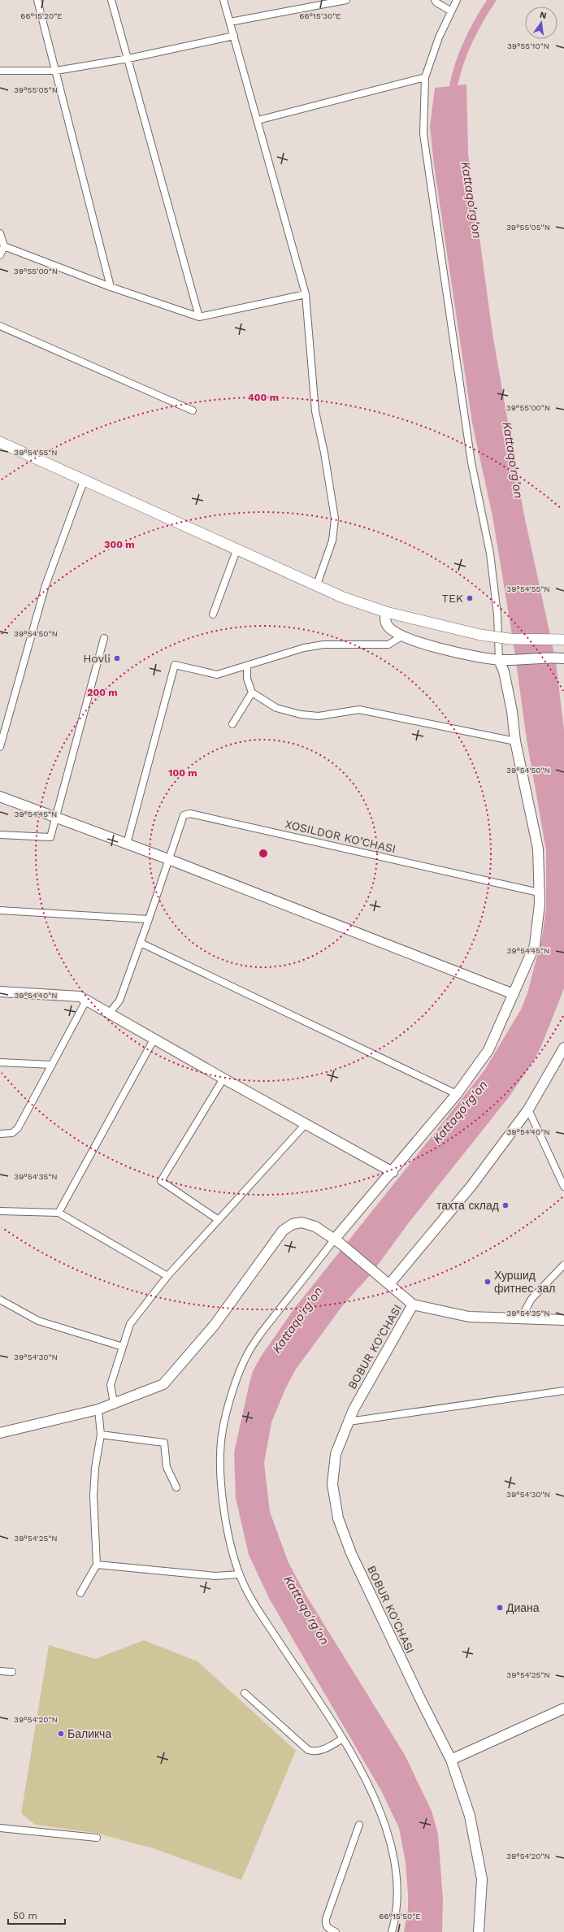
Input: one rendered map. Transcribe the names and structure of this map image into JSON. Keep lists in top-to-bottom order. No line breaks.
{"streets":{"street":["XOSILDOR KO’CHASI","BOBUR KO'CHASI"]},"water":["Kattaqo'rg'on"],"places":["TEK","Hovli","тахта склад","Хуршид фитнес зал","Диана","Баликча"],"scale_bar":"50 m","north":"top","coordinates":["66°15'20\"E","66°15'30\"E","39°55'10\"N","39°55'05\"N","39°55'00\"N","39°54'55\"N","39°54'50\"N","39°54'45\"N","39°54'40\"N","39°54'35\"N","39°54'30\"N","39°54'25\"N","39°54'20\"N","66°15'50\"E"],"rings":["400 m","300 m","200 m","100 m"]}
